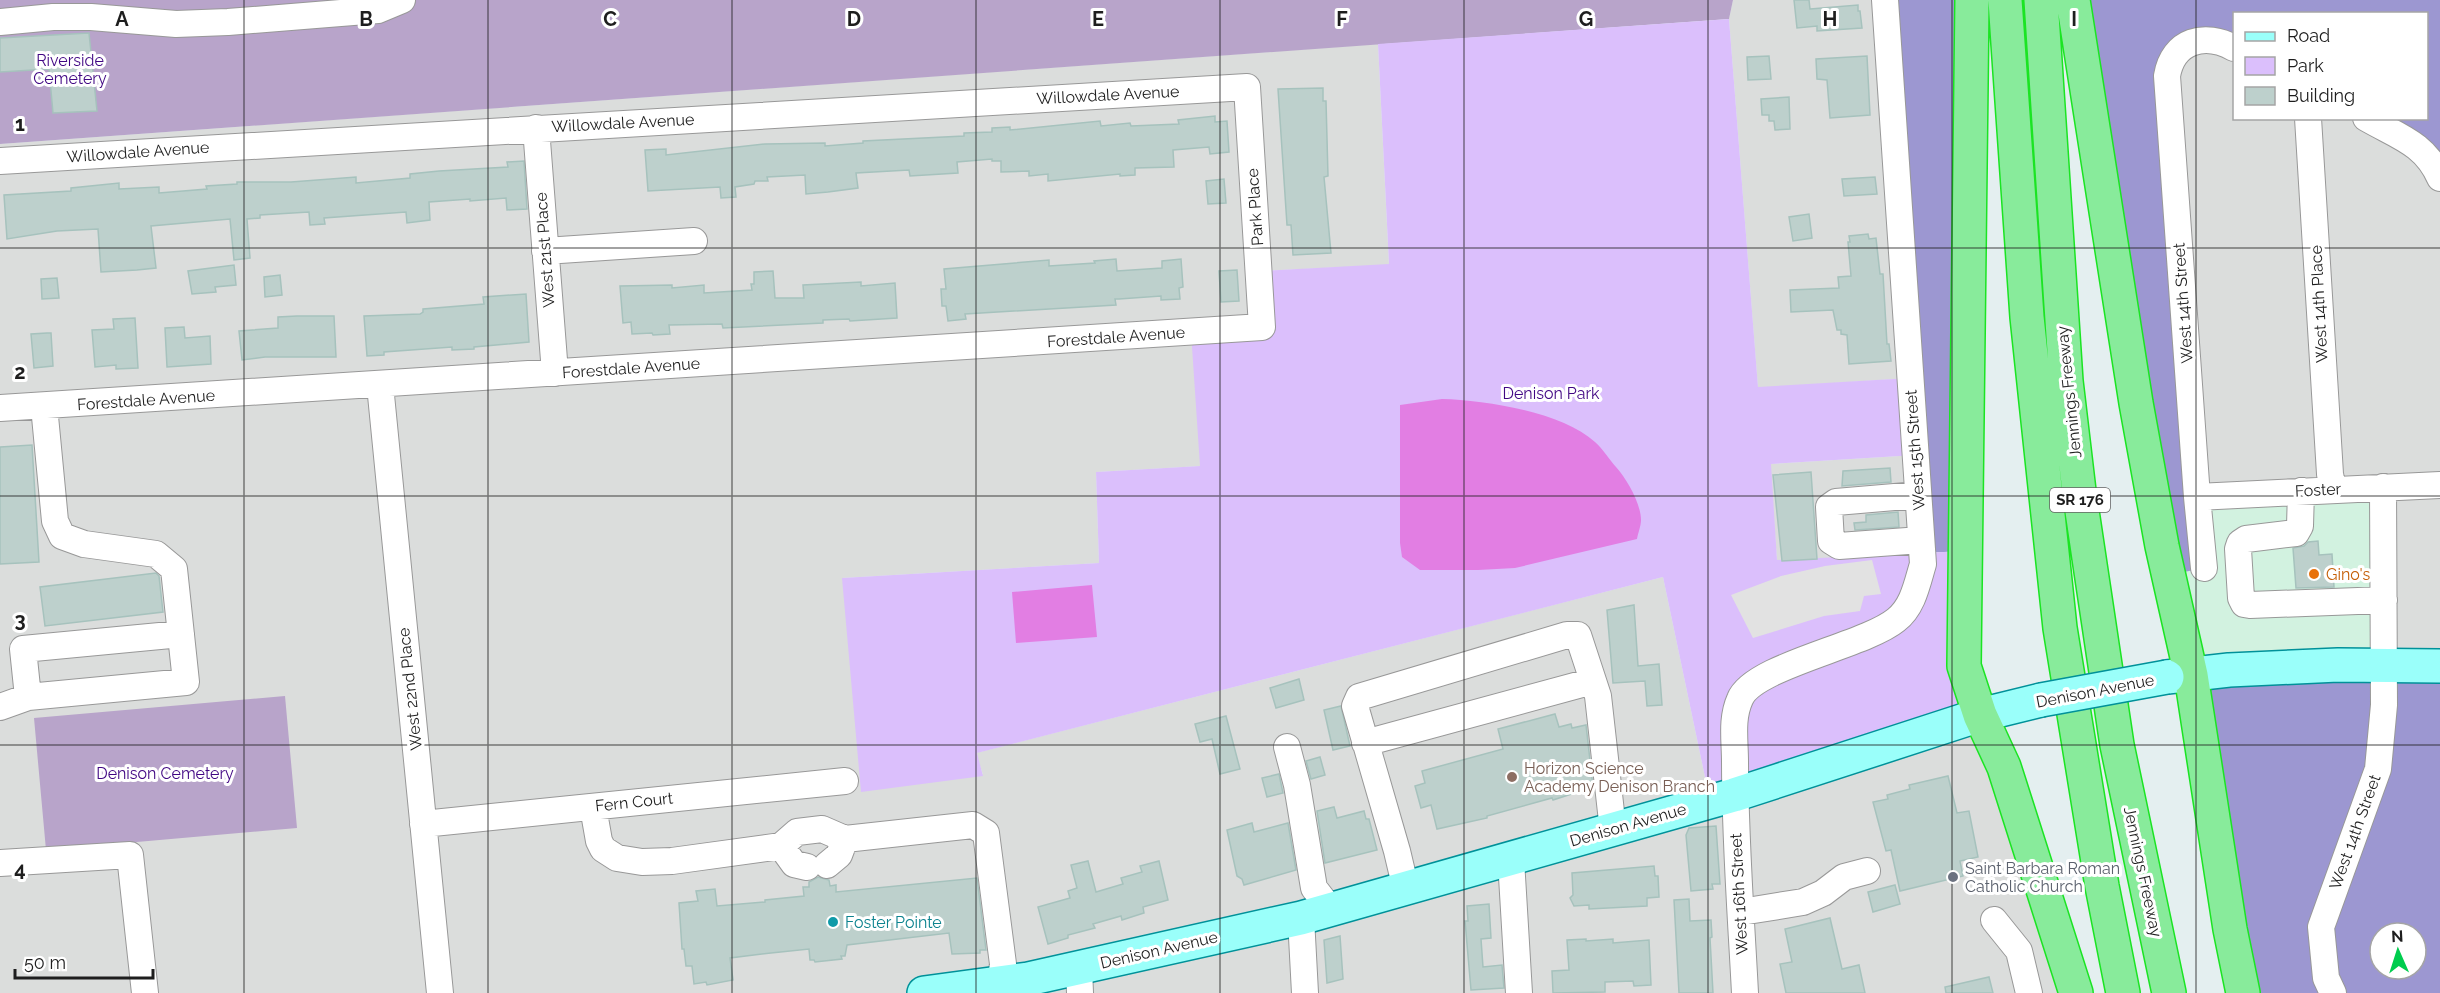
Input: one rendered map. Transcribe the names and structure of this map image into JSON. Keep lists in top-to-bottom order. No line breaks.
{"streets":{"highway":["Jennings Freeway","SR 176"],"main road":["Denison Avenue"],"street":["Willowdale Avenue","Park Place","West 21st Place","West 14th Street","West 14th Place","Forestdale Avenue","West 15th Street","Foster","West 22nd Place","Fern Court","West 16th Street"]},"crossings":[["Willowdale Avenue","Park Place"],["Willowdale Avenue","West 21st Place"],["Park Place","Forestdale Avenue"],["West 21st Place","Forestdale Avenue"],["West 14th Street","Foster"],["West 14th Street","Denison Avenue"],["West 14th Place","Foster"],["Forestdale Avenue","West 22nd Place"],["West 15th Street","Denison Avenue"],["West 15th Street","West 16th Street"],["West 22nd Place","Fern Court"],["Denison Avenue","West 16th Street"]],"parks":["Riverside Cemetery","Denison Park","Denison Cemetery"],"places":["Gino's","Horizon Science Academy Denison Branch","Saint Barbara Roman Catholic Church","Foster Pointe"],"legend":["Road","Park","Building"],"scale_bar":"50 m","north":"top","grid":{"columns":["A","B","C","D","E","F","G","H","I"],"rows":["1","2","3","4"]}}
